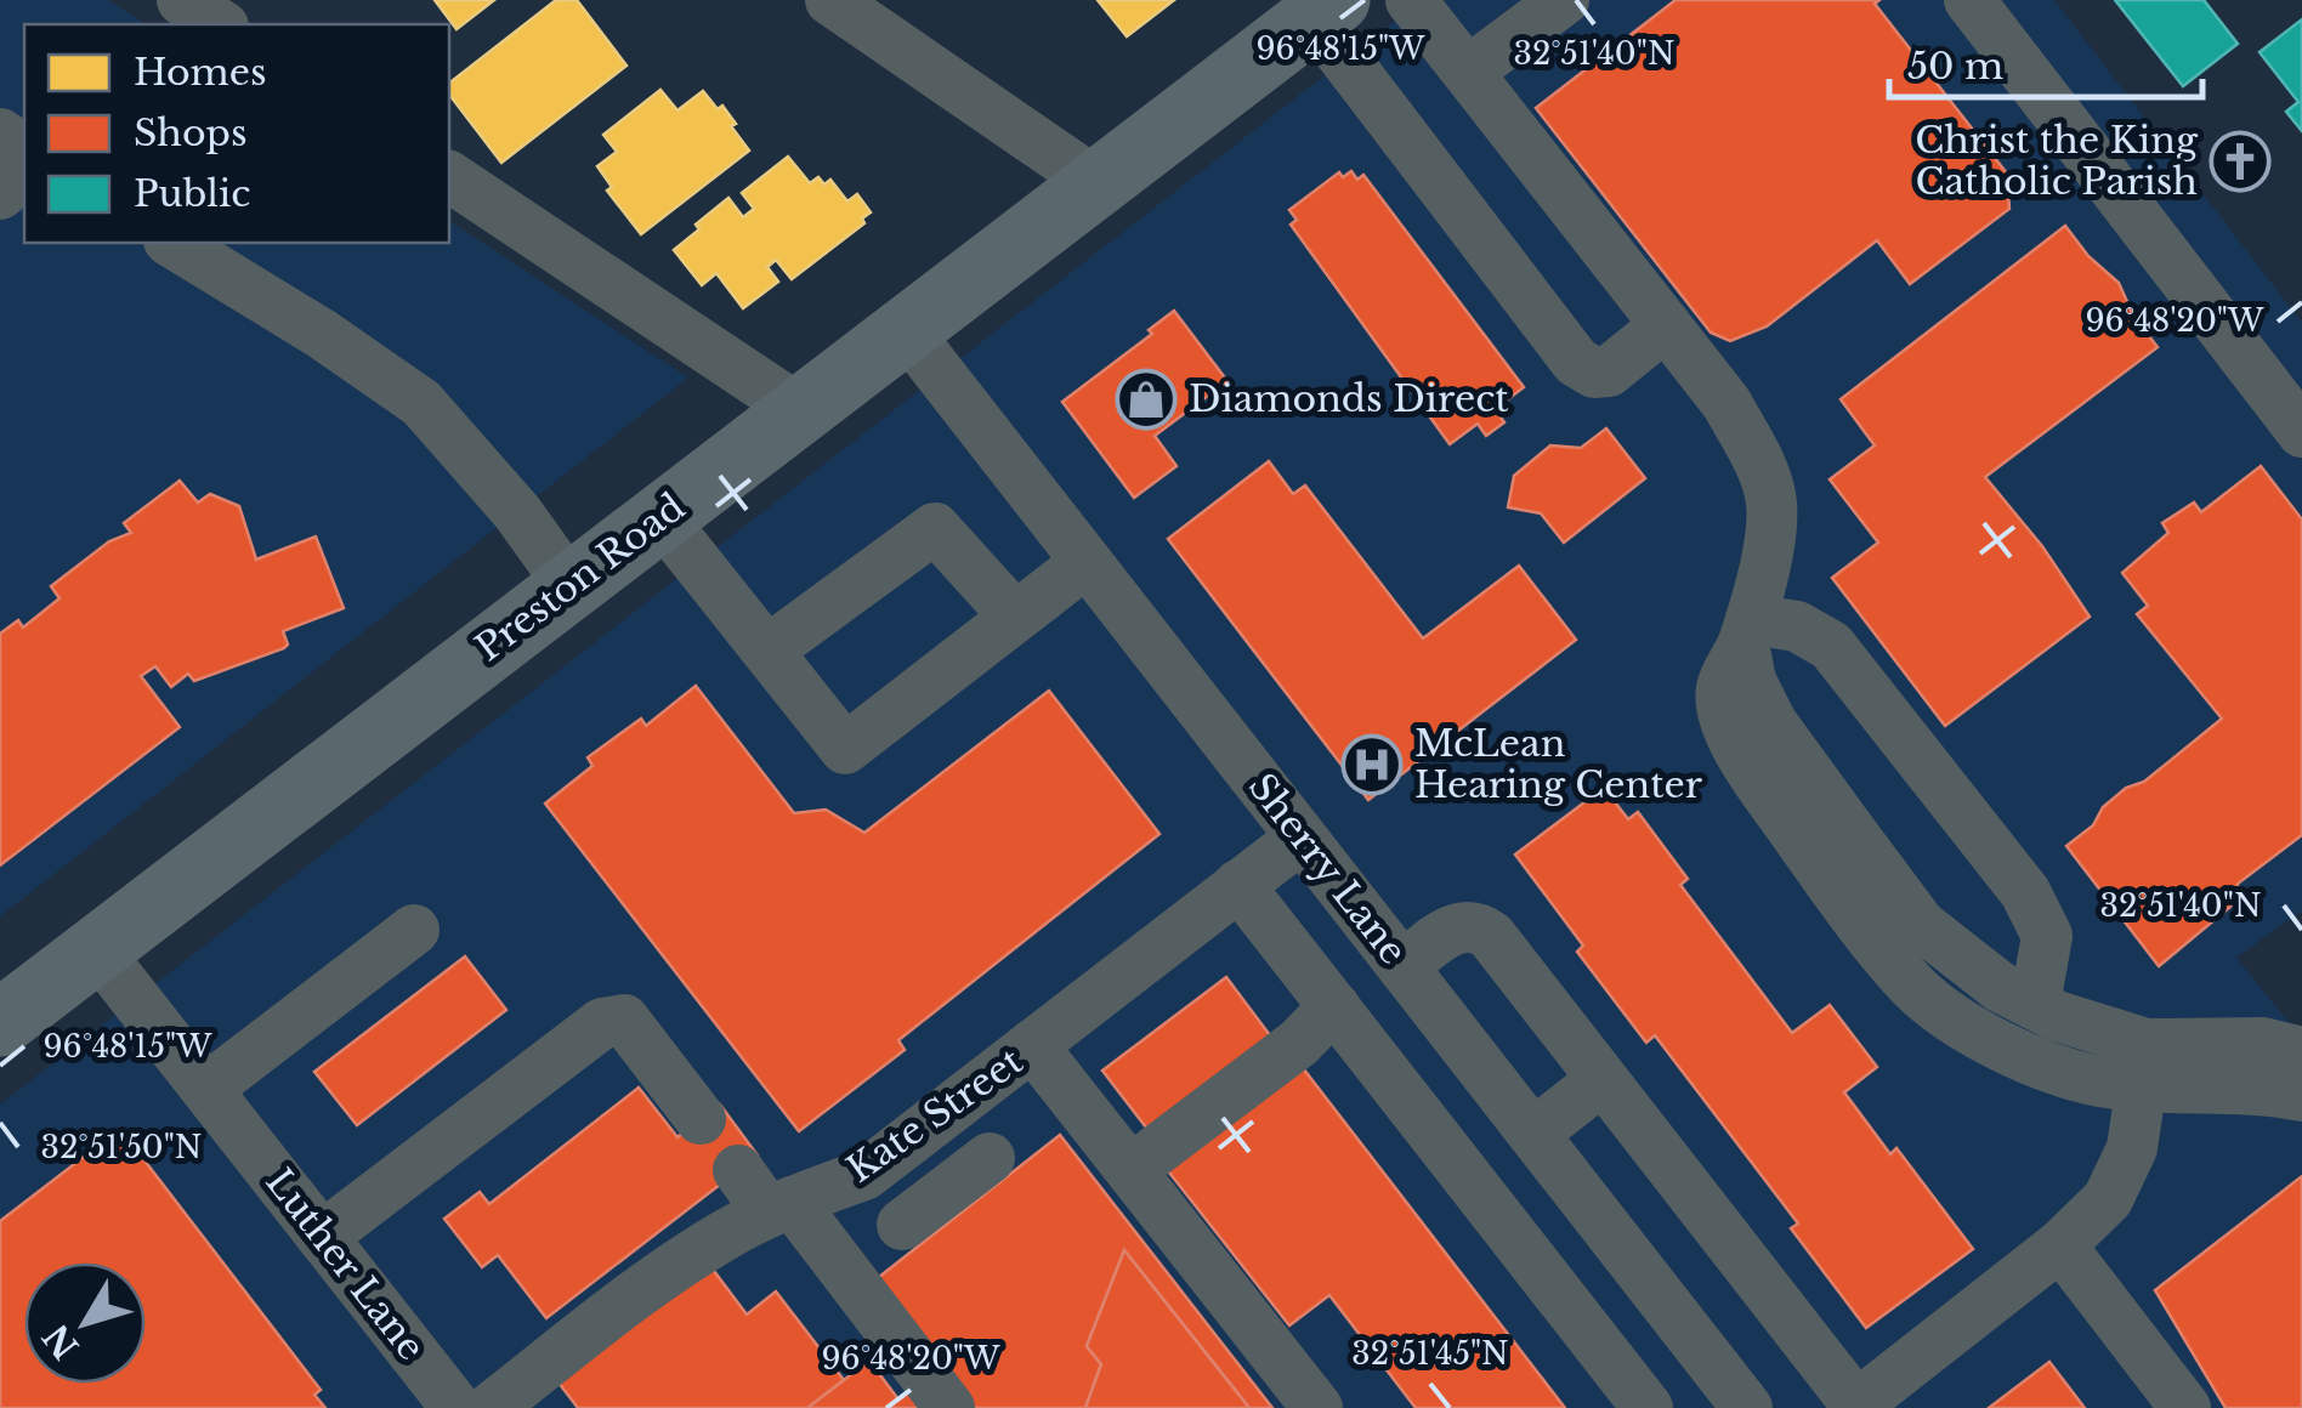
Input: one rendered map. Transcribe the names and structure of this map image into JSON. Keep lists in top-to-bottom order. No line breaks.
{"streets":{"main road":["Preston Road"],"street":["Sherry Lane","Kate Street","Luther Lane"]},"crossings":[["Preston Road","Sherry Lane"],["Preston Road","Luther Lane"],["Sherry Lane","Kate Street"]],"places":{"church":["Christ the King Catholic Parish"],"shop":["Diamonds Direct"],"hospital":["McLean Hearing Center"]},"legend":["Homes","Shops","Public"],"scale_bar":"50 m","north":"bottom left","coordinates":["96°48'15\"W","32°51'40\"N","96°48'20\"W","32°51'50\"N","32°51'45\"N"]}
